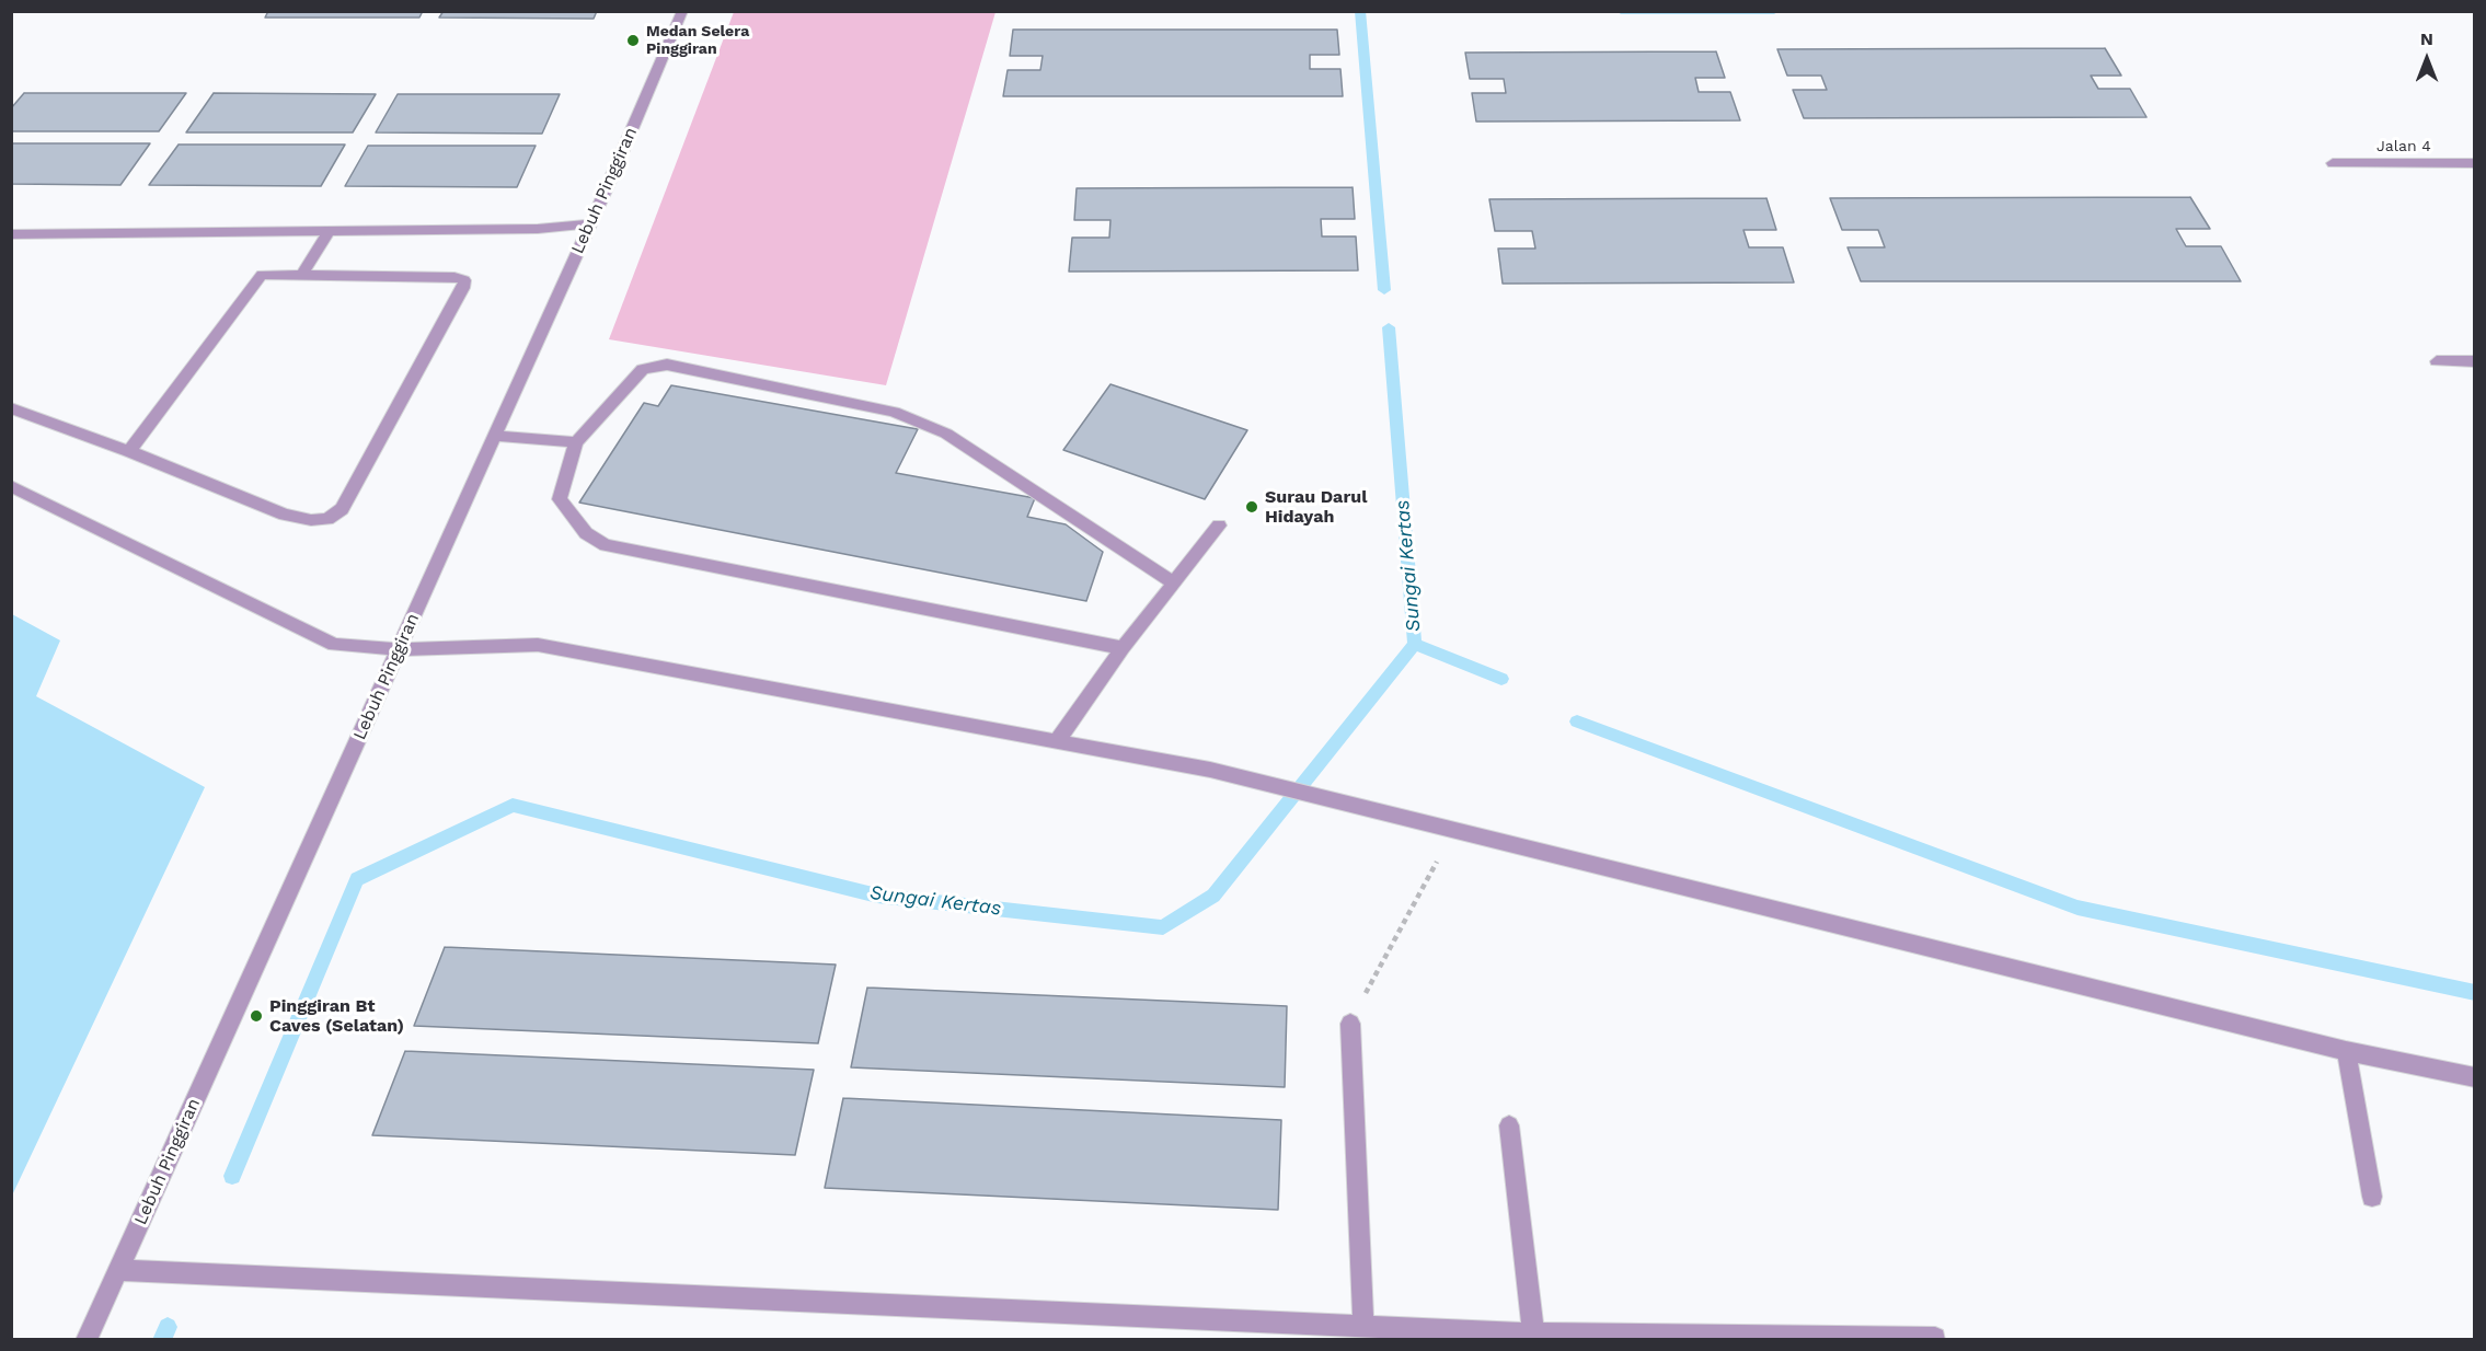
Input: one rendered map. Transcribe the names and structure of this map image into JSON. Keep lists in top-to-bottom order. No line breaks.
{"streets":{"street":["Jalan 4","Lebuh Pinggiran"]},"water":["Sungai Kertas"],"places":["Medan Selera Pinggiran","Surau Darul Hidayah","Pinggiran Bt Caves (Selatan)"],"north":"top"}
